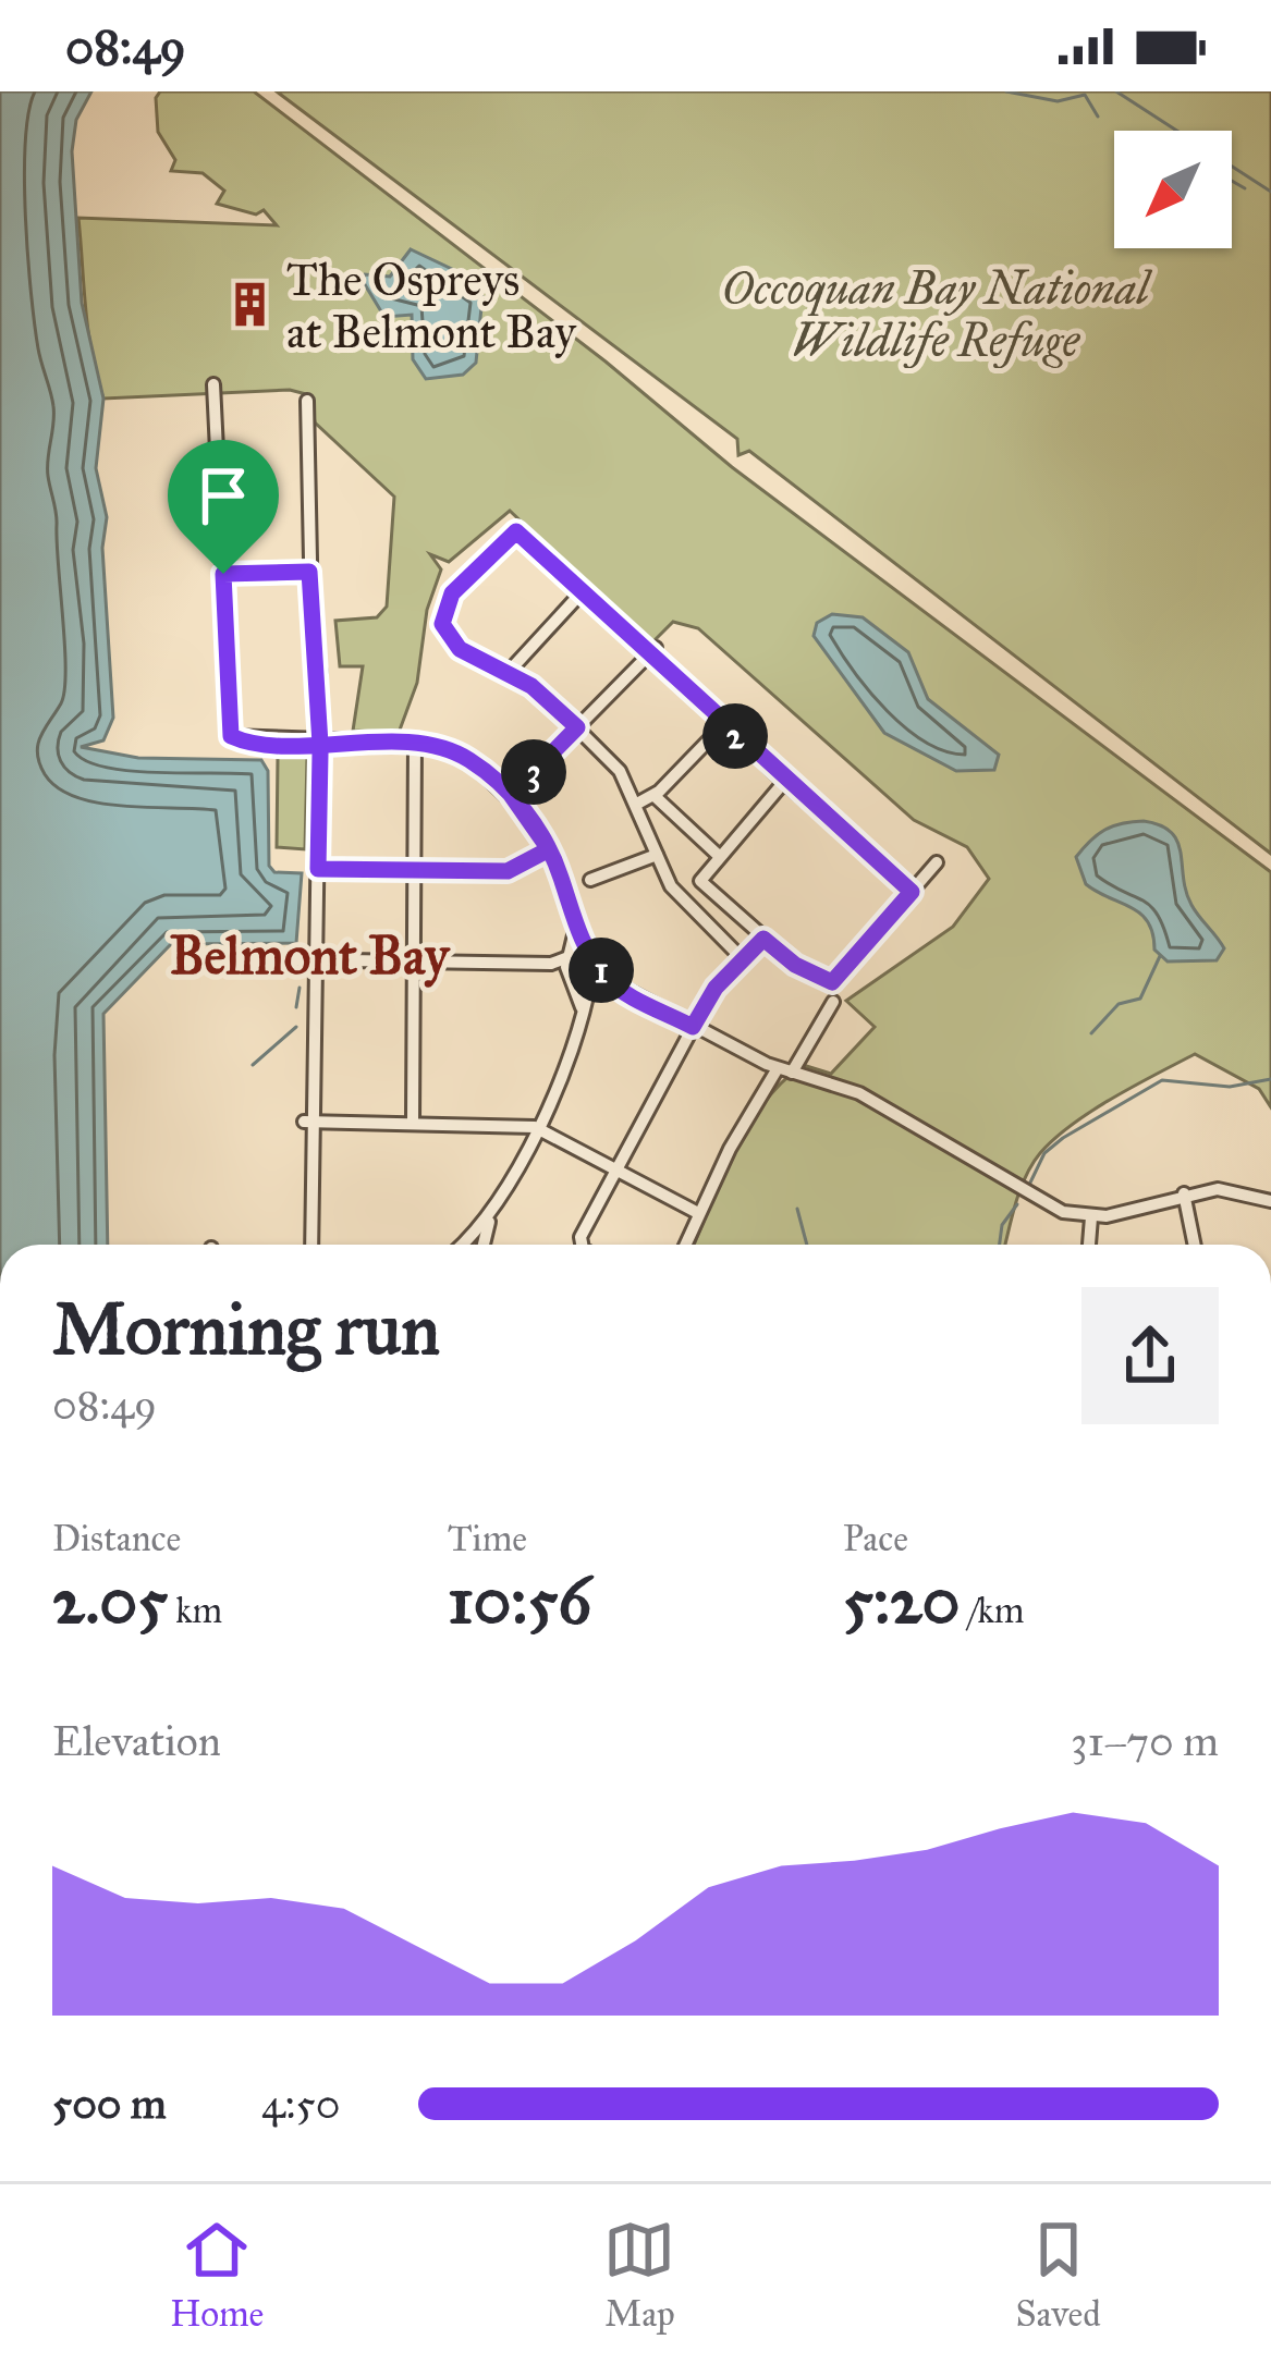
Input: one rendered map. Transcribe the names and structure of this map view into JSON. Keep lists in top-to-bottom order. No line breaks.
{"districts":["Belmont Bay"],"parks":["Occoquan Bay National Wildlife Refuge"],"places":{"building":["The Ospreys at Belmont Bay"]},"north":"bottom left","page":{"status":"08:49","pins":["2","3","1"],"heading":["Morning run","08:49"],"stats":[["Distance","2.05 km"],["Time","10:56"],["Pace","5:20 /km"]],"chart":["Elevation","31–70 m"],"list":[{"name":"500 m","note":"4:50"}],"tabs":["Home","Map","Saved"]}}
